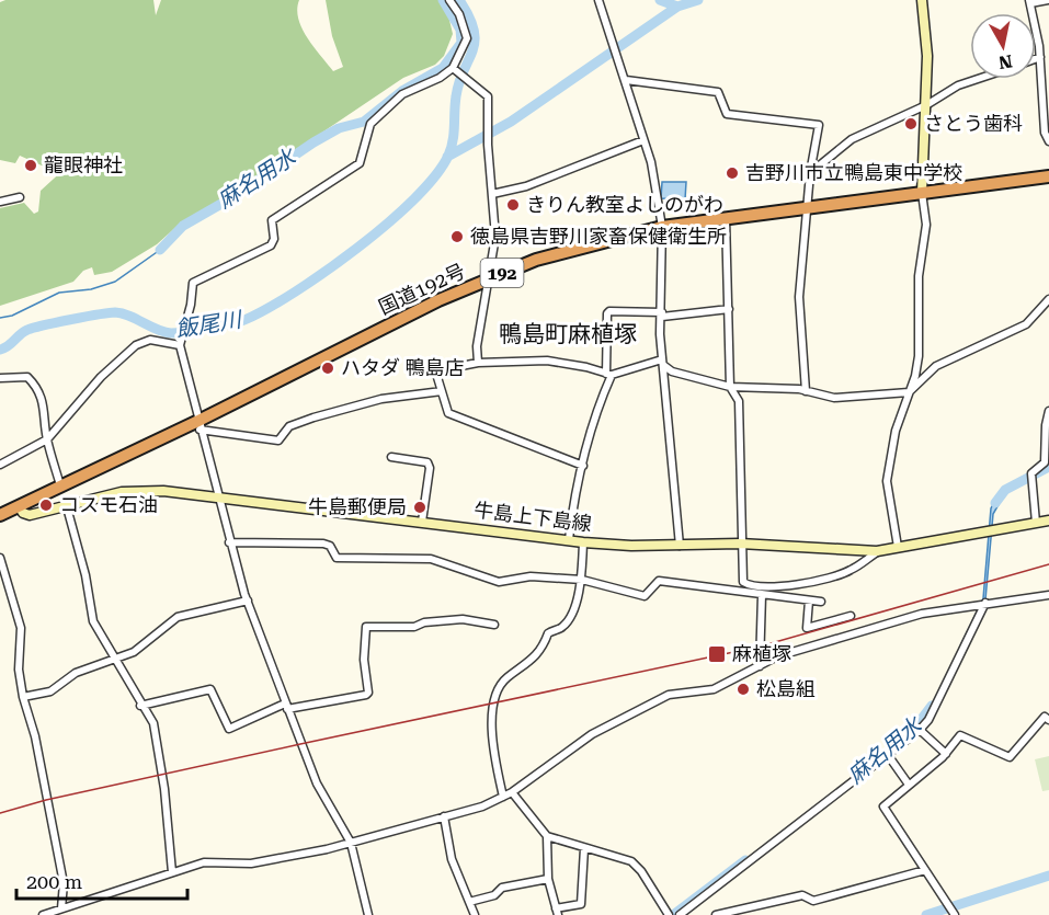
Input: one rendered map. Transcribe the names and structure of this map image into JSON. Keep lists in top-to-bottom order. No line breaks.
{"streets":{"highway":["192","国道192号"],"main road":["牛島上下島線"]},"crossings":[["国道192号","牛島上下島線"]],"districts":["鴨島町麻植塚"],"water":["麻名用水","飯尾川"],"places":{"other":["さとう歯科","龍眼神社","吉野川市立鴨島東中学校","きりん教室よしのがわ","徳島県吉野川家畜保健衛生所","ハタダ 鴨島店","コスモ石油","牛島郵便局","松島組"],"transit":["麻植塚"]},"scale_bar":"200 m","north":"bottom"}
